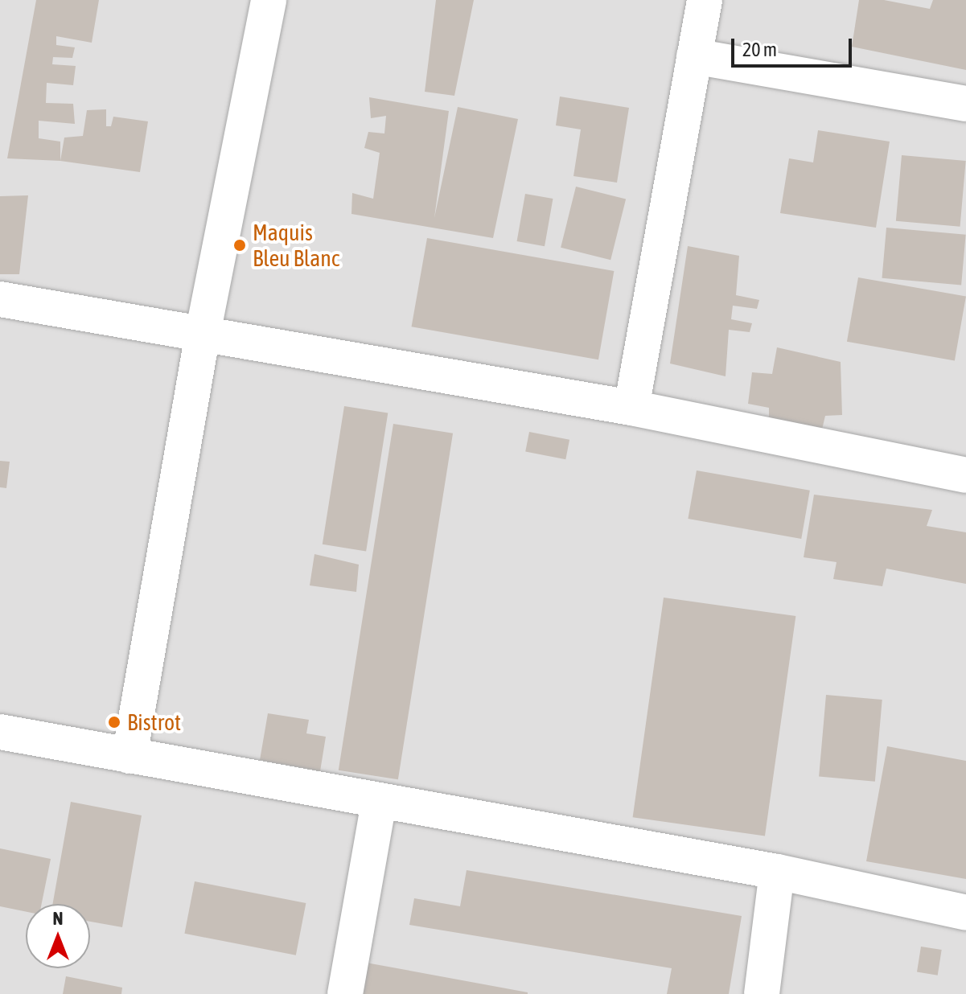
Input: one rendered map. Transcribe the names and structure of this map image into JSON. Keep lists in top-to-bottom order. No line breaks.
{"places":["Maquis Bleu Blanc","Bistrot"],"scale_bar":"20 m","north":"top"}
